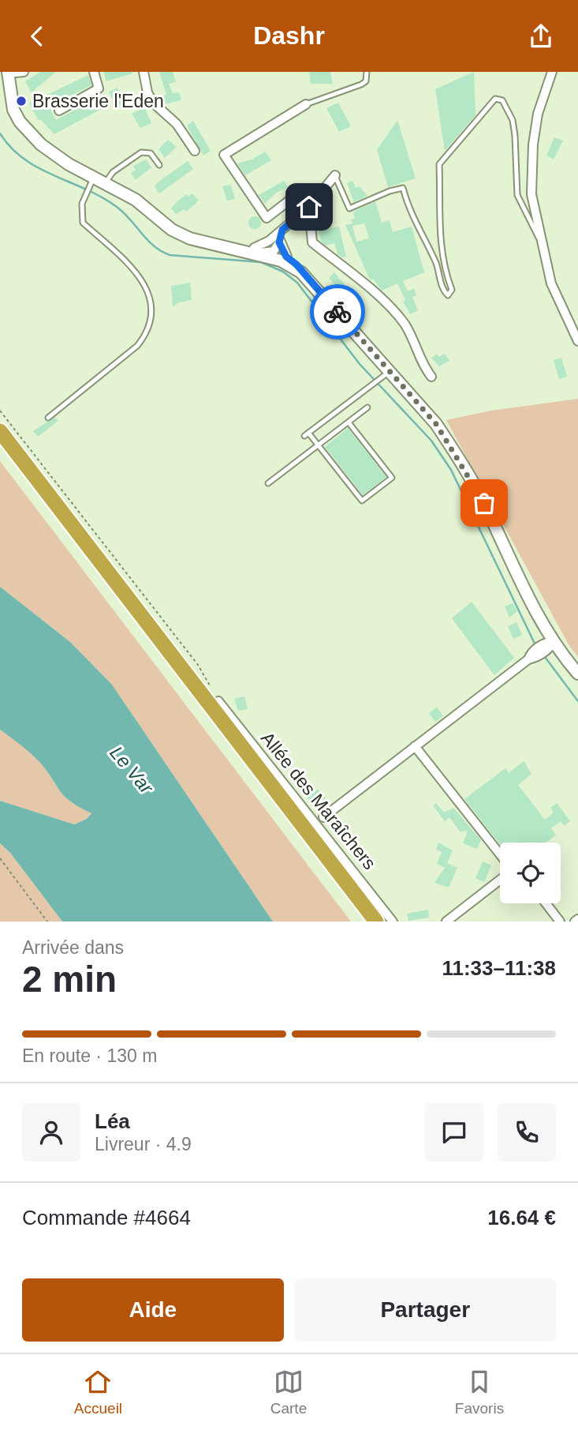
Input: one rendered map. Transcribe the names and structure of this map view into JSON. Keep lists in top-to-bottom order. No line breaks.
{"streets":{"street":["Allée des Maraîchers"]},"water":["Le Var"],"places":["Brasserie l'Eden"],"page":{"header":"Dashr","heading":["2 min","Arrivée dans","11:33–11:38"],"panel":["Léa","Livreur · 4.9","Commande #4664","16.64 €"],"bar":"En route · 130 m","buttons":["Aide","Partager"],"tabs":["Accueil","Carte","Favoris"]}}
